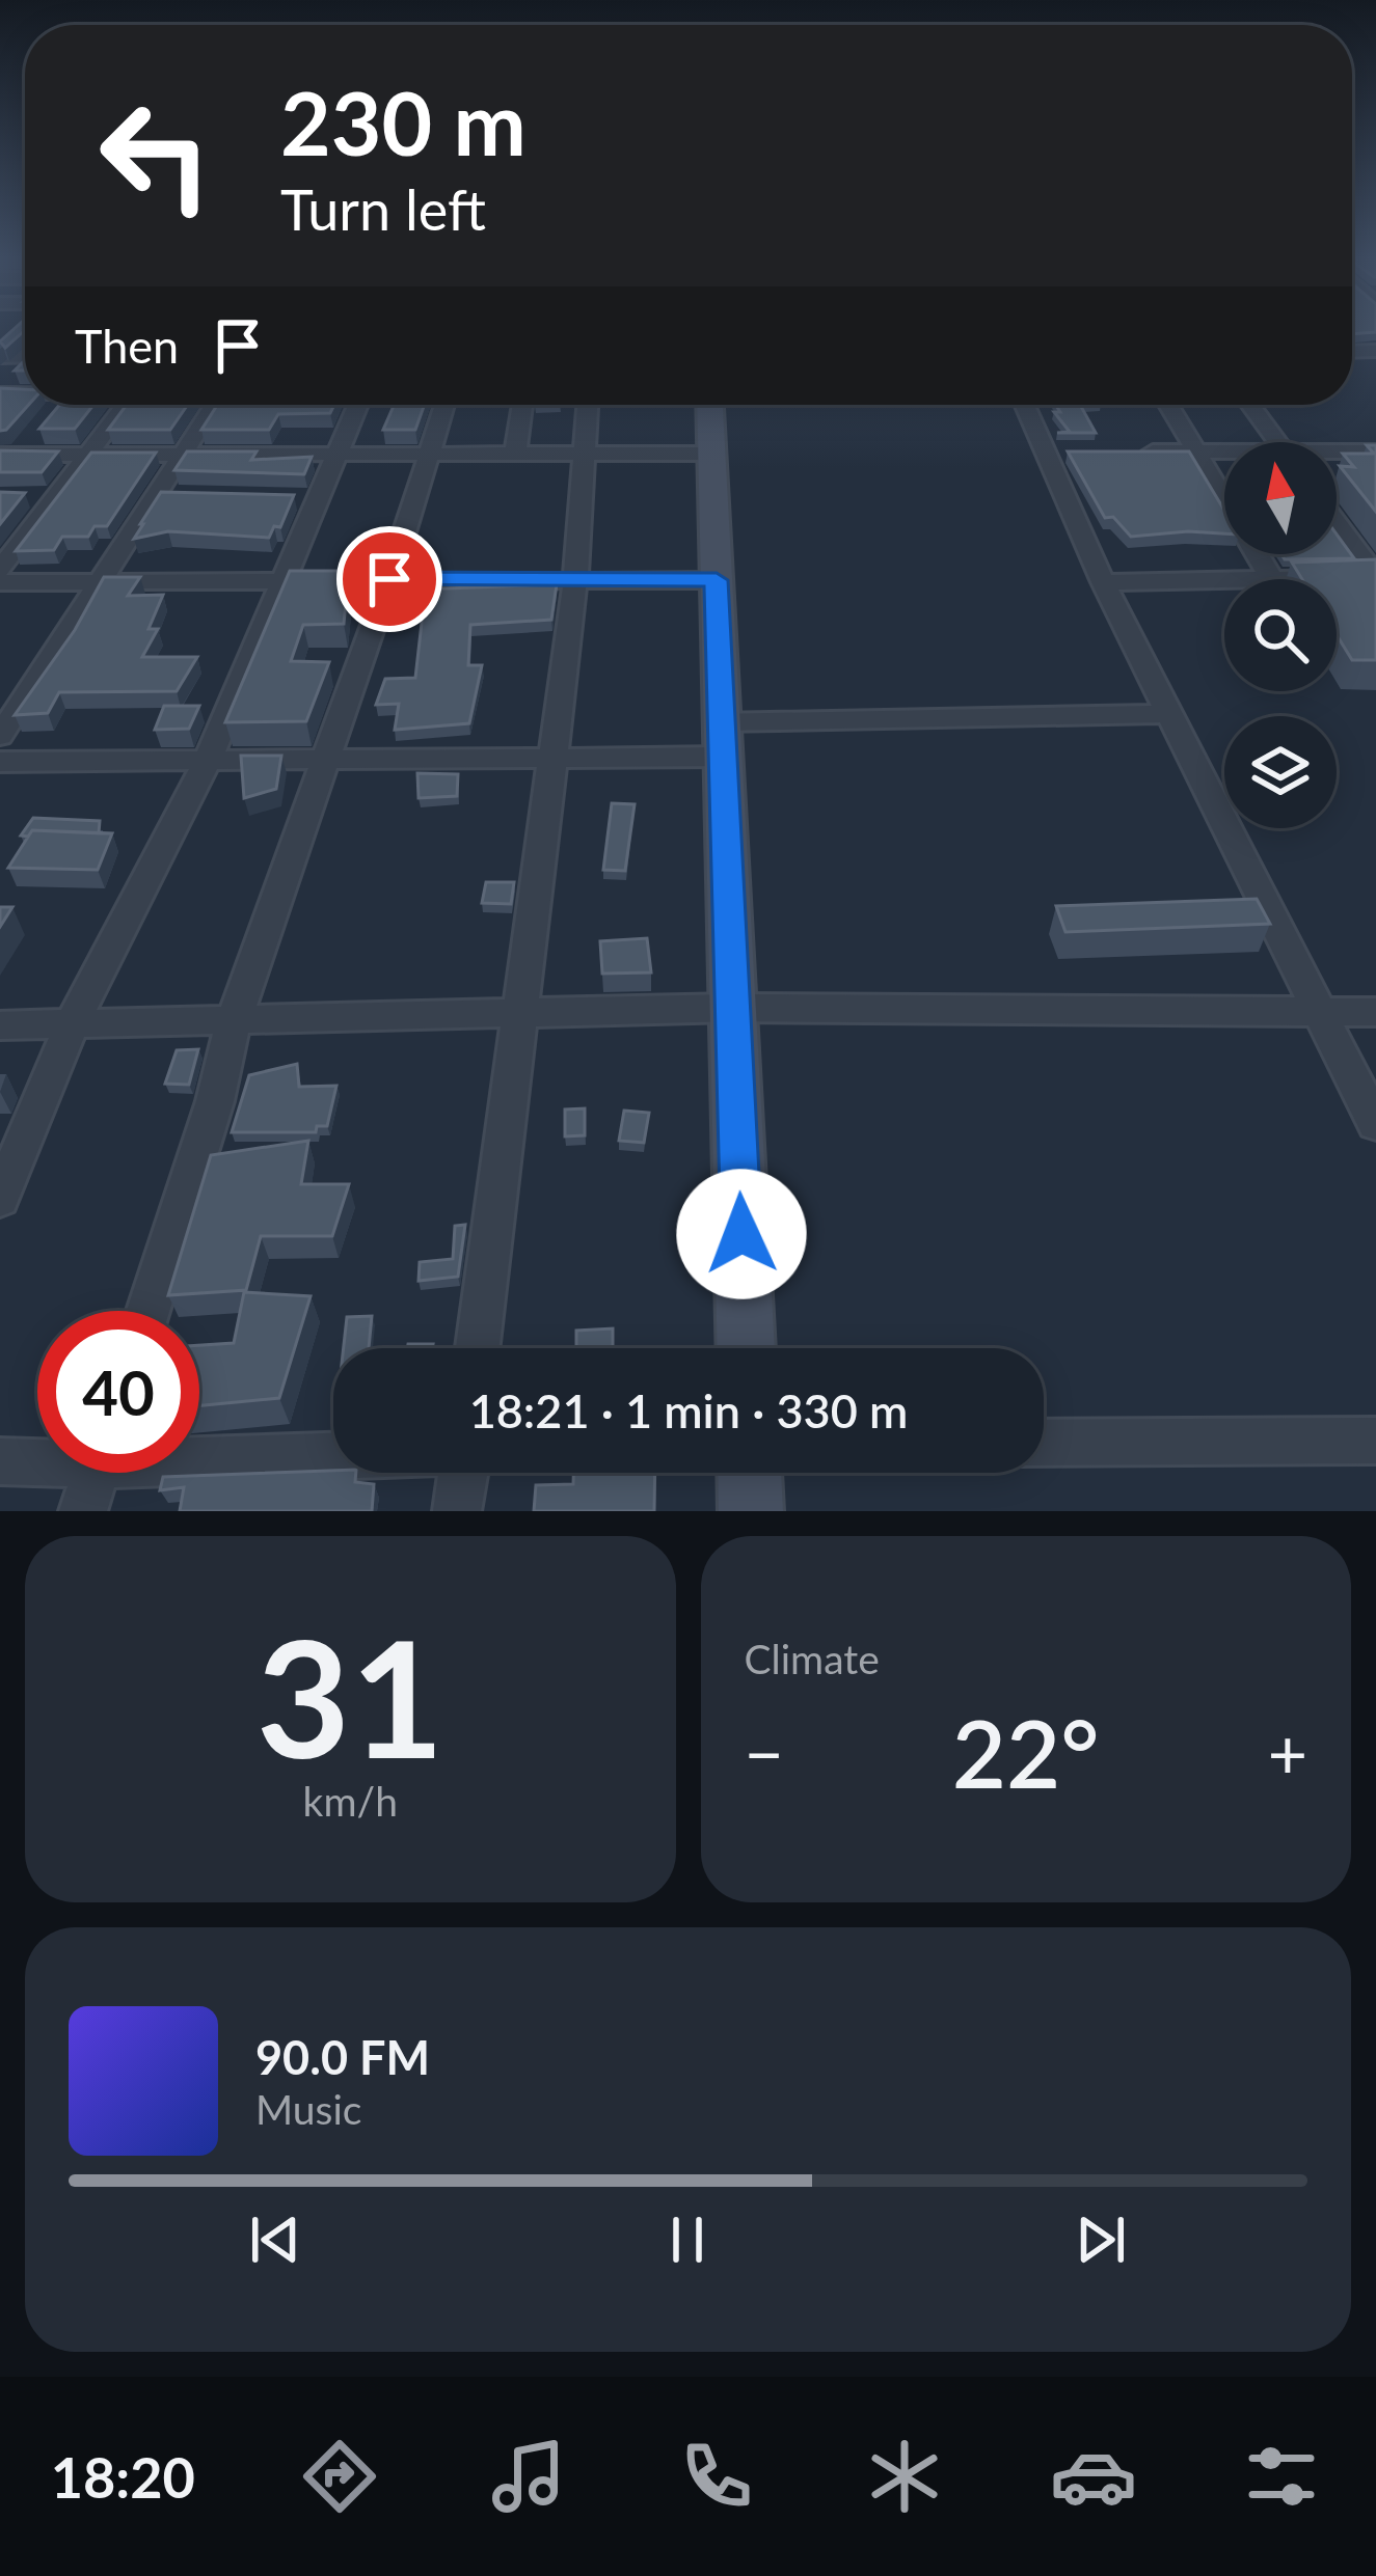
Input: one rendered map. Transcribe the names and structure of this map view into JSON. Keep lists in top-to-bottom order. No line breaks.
{"north":"top","page":{"turn":["230 m","Turn left"],"then":"Then","limit":"40","trip":"18:21 · 1 min · 330 m","tile":[["31","km/h"],"Climate"],"heat":["−","22°","+"],"song":["90.0 FM","Music"],"tabs":"18:20"}}
